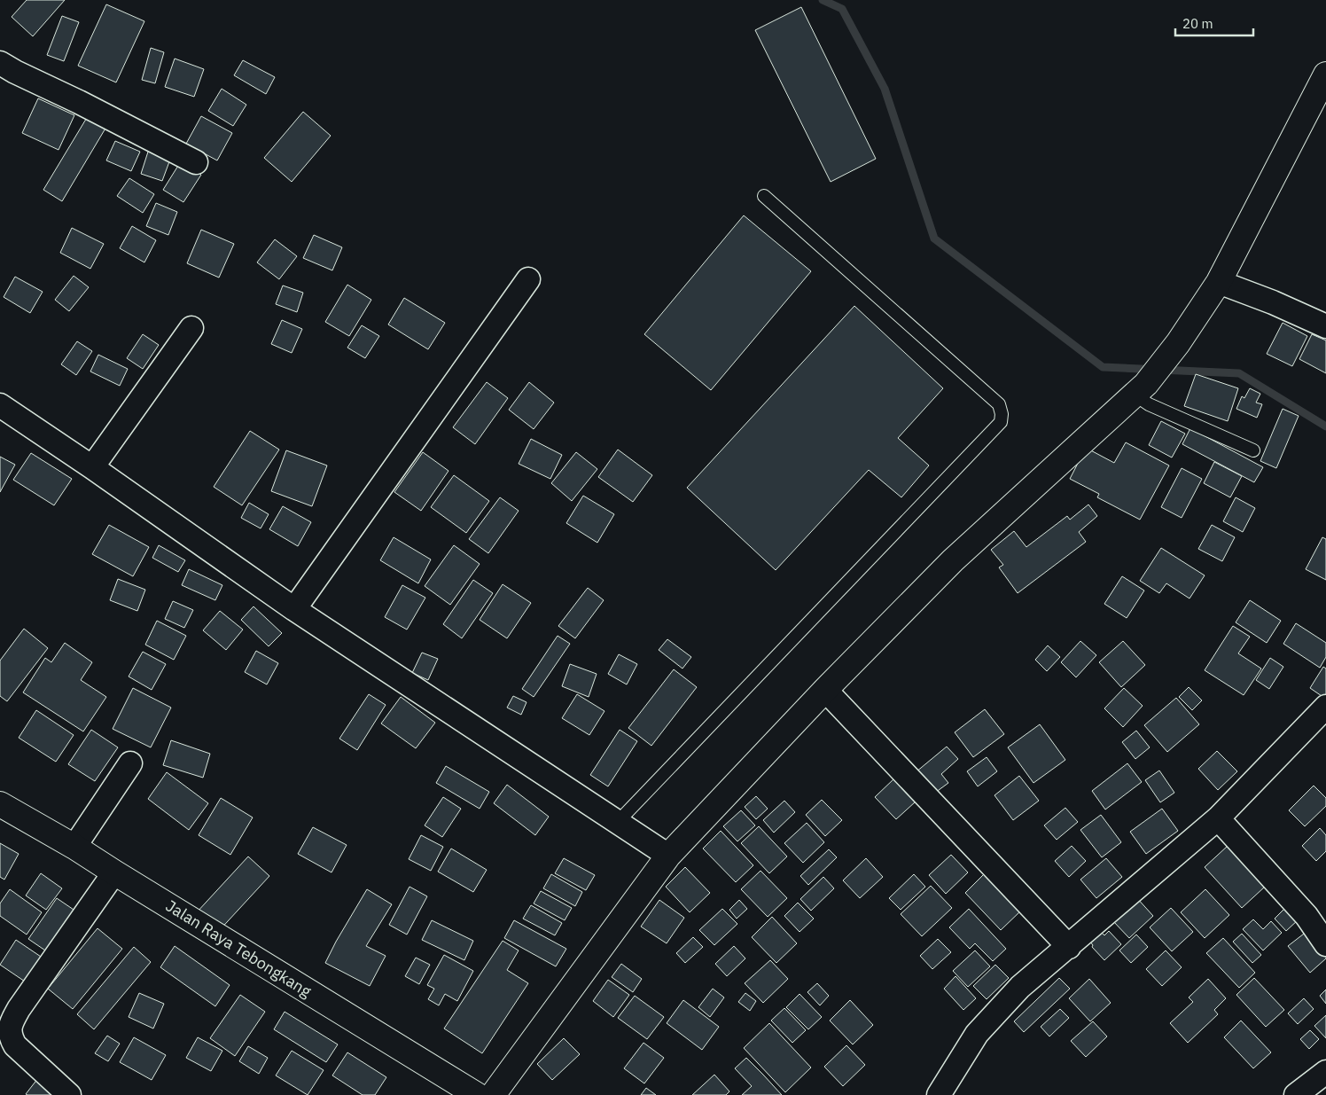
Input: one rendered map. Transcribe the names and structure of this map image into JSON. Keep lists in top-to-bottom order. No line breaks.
{"streets":{"main road":["Jalan Raya Tebongkang"]},"scale_bar":"20 m"}
